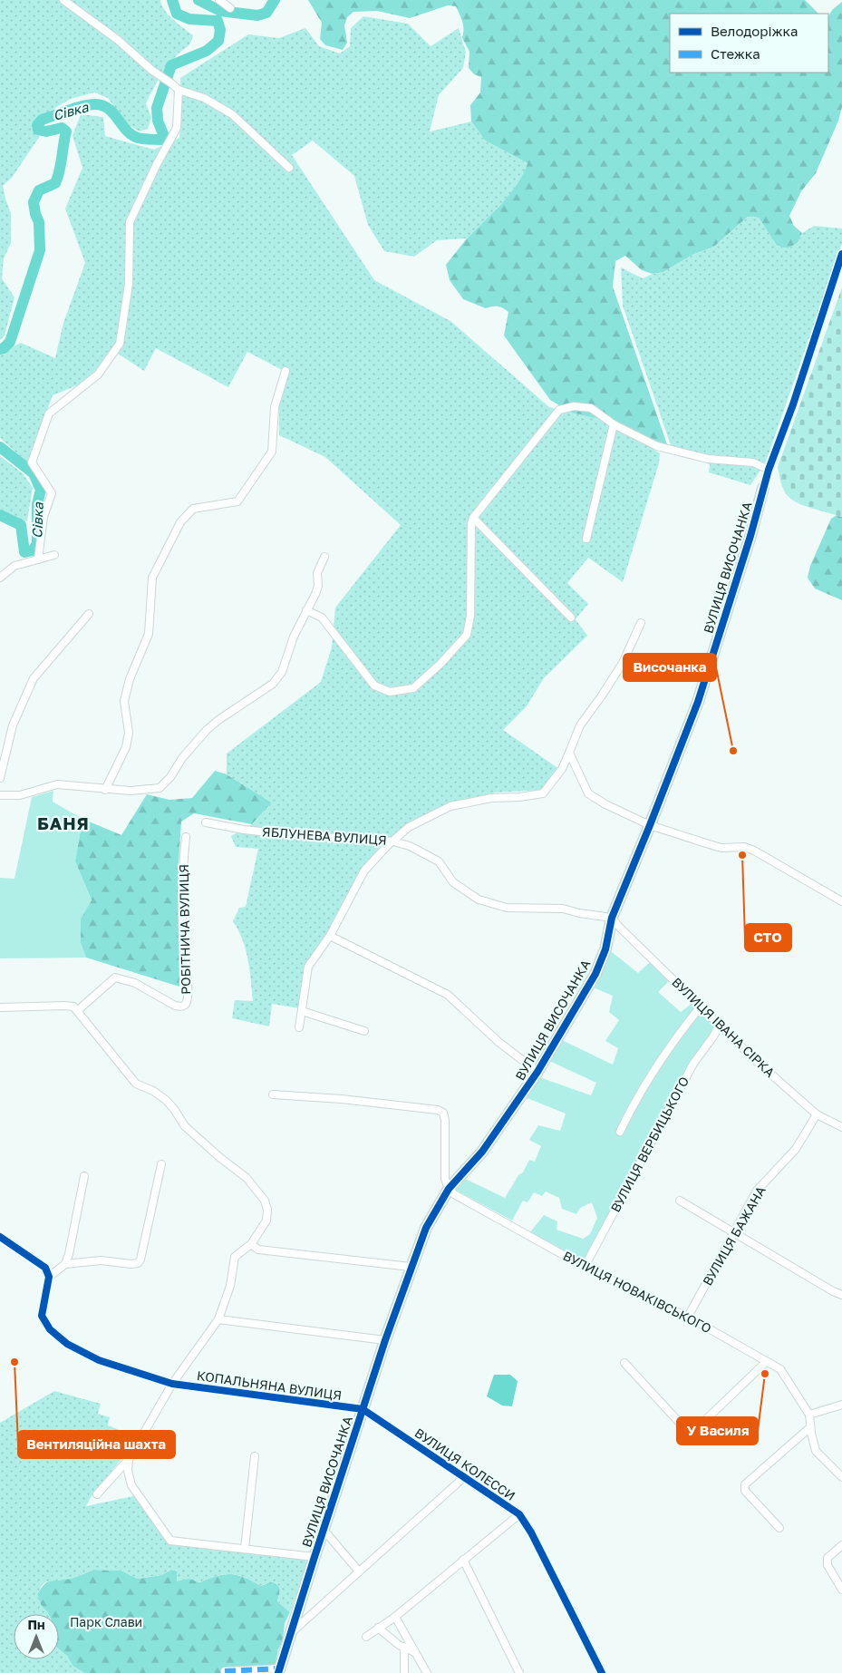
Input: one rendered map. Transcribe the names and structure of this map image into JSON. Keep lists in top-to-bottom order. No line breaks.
{"streets":{"street":["ВУЛИЦЯ ВИСОЧАНКА","ЯБЛУНЕВА ВУЛИЦЯ","РОБІТНИЧА ВУЛИЦЯ","ВУЛИЦЯ ІВАНА СІРКА","ВУЛИЦЯ ВЕРБИЦЬКОГО","ВУЛИЦЯ БАЖАНА","ВУЛИЦЯ НОВАКІВСЬКОГО","КОПАЛЬНЯНА ВУЛИЦЯ","ВУЛИЦЯ КОЛЕССИ"]},"crossings":[["ВУЛИЦЯ ВИСОЧАНКА","ЯБЛУНЕВА ВУЛИЦЯ"],["ВУЛИЦЯ ВИСОЧАНКА","ВУЛИЦЯ ІВАНА СІРКА"],["ВУЛИЦЯ ВИСОЧАНКА","ВУЛИЦЯ НОВАКІВСЬКОГО"],["ВУЛИЦЯ ВИСОЧАНКА","КОПАЛЬНЯНА ВУЛИЦЯ"],["ВУЛИЦЯ ВИСОЧАНКА","ВУЛИЦЯ КОЛЕССИ"],["ЯБЛУНЕВА ВУЛИЦЯ","ВУЛИЦЯ ІВАНА СІРКА"],["ВУЛИЦЯ ІВАНА СІРКА","ВУЛИЦЯ ВЕРБИЦЬКОГО"],["ВУЛИЦЯ ІВАНА СІРКА","ВУЛИЦЯ БАЖАНА"],["ВУЛИЦЯ ВЕРБИЦЬКОГО","ВУЛИЦЯ НОВАКІВСЬКОГО"],["ВУЛИЦЯ БАЖАНА","ВУЛИЦЯ НОВАКІВСЬКОГО"],["КОПАЛЬНЯНА ВУЛИЦЯ","ВУЛИЦЯ КОЛЕССИ"]],"districts":["БАНЯ"],"water":["Сівка"],"parks":["Парк Слави"],"places":["Височанка","СТО","Вентиляційна шахта","У Василя"],"legend":["Велодоріжка","Стежка"],"north":"top"}
